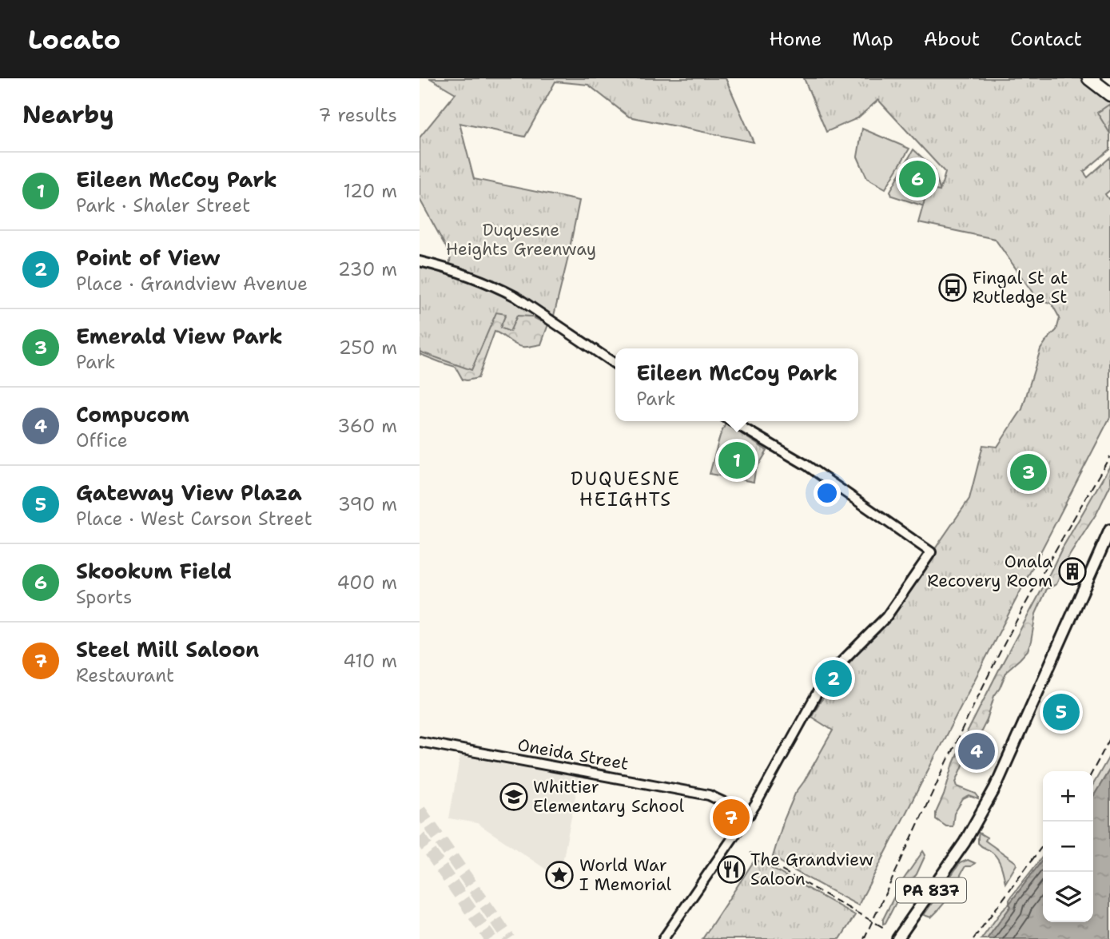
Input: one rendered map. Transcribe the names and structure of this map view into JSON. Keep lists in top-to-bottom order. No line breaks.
{"streets":{"main road":["PA 837"],"street":["Oneida Street"]},"districts":["DUQUESNE HEIGHTS"],"parks":["Duquesne Heights Greenway"],"places":{"bus stop":["Fingal St at Rutledge St"],"building":["Onala Recovery Room"],"school or university":["Whittier Elementary School"],"restaurant":["The Grandview Saloon"],"place":["World War I Memorial"]},"page":{"header":"Locato","nav":["Home","Map","About","Contact"],"heading":["Nearby","7 results"],"list":[{"mark":"1","name":"Eileen McCoy Park","note":"Park · Shaler Street","value":"120 m"},{"mark":"2","name":"Point of View","note":"Place · Grandview Avenue","value":"230 m"},{"mark":"3","name":"Emerald View Park","note":"Park","value":"250 m"},{"mark":"4","name":"Compucom","note":"Office","value":"360 m"},{"mark":"5","name":"Gateway View Plaza","note":"Place · West Carson Street","value":"390 m"},{"mark":"6","name":"Skookum Field","note":"Sports","value":"400 m"},{"mark":"7","name":"Steel Mill Saloon","note":"Restaurant","value":"410 m"}],"pins":["6","1","3","2","5","4","7"],"popup":["Eileen McCoy Park","Park"],"map_buttons":["+","−"]}}
